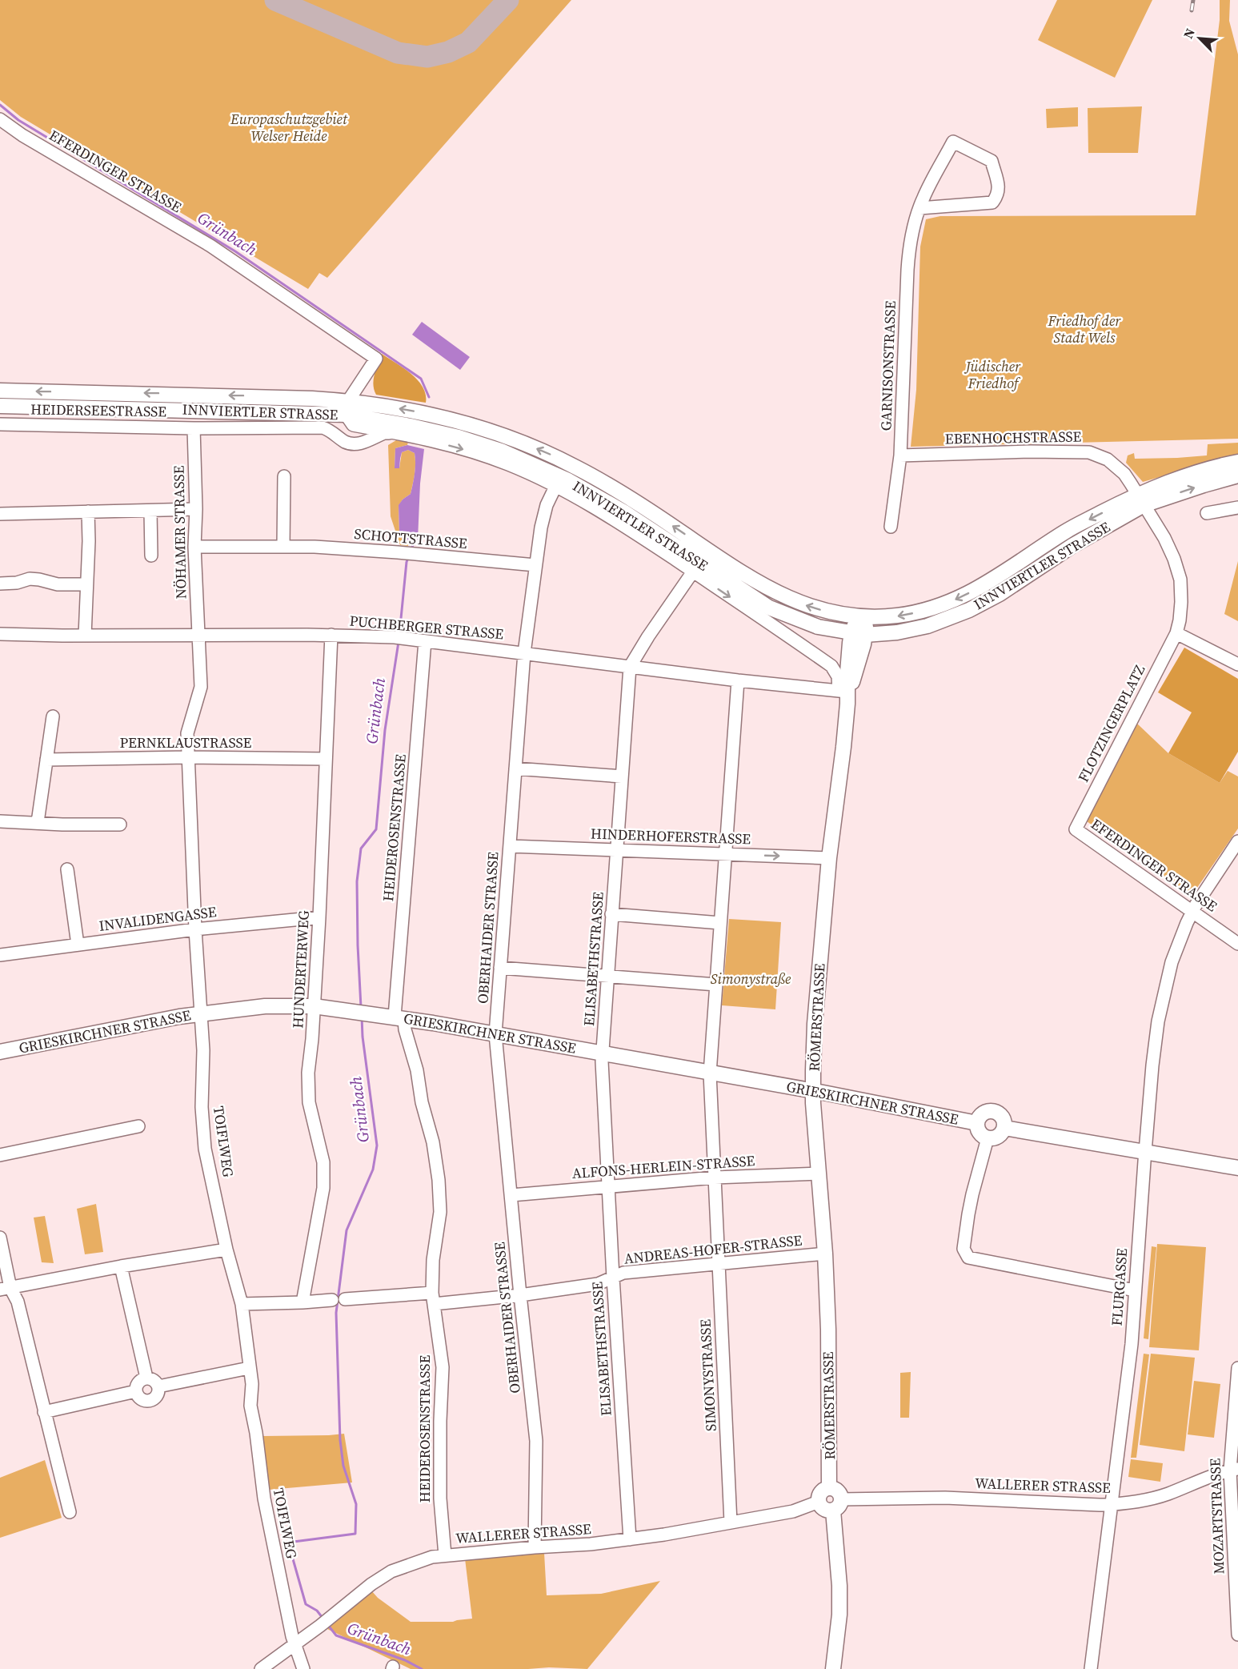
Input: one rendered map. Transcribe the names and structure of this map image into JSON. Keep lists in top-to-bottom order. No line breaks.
{"streets":{"main road":["INNVIERTLER STRASSE","RÖMERSTRASSE","GRIESKIRCHNER STRASSE"],"street":["EFERDINGER STRASSE","GARNISONSTRASSE","HEIDERSEESTRASSE","EBENHOCHSTRASSE","NÖHAMER STRASSE","SCHOTTSTRASSE","PUCHBERGER STRASSE","FLOTZINGERPLATZ","PERNKLAUSTRASSE","HEIDEROSENSTRASSE","HINDERHOFERSTRASSE","INVALIDENGASSE","OBERHAIDER STRASSE","ELISABETHSTRASSE","HUNDERTERWEG","TOIFLWEG","ALFONS-HERLEIN-STRASSE","ANDREAS-HOFER-STRASSE","FLURGASSE","SIMONYSTRASSE","WALLERER STRASSE","MOZARTSTRASSE"]},"crossings":[["EFERDINGER STRASSE","INNVIERTLER STRASSE"],["EFERDINGER STRASSE","FLOTZINGERPLATZ"],["EFERDINGER STRASSE","FLURGASSE"],["GARNISONSTRASSE","EBENHOCHSTRASSE"],["HEIDERSEESTRASSE","NÖHAMER STRASSE"],["INNVIERTLER STRASSE","EBENHOCHSTRASSE"],["INNVIERTLER STRASSE","RÖMERSTRASSE"],["EBENHOCHSTRASSE","FLOTZINGERPLATZ"],["NÖHAMER STRASSE","SCHOTTSTRASSE"],["NÖHAMER STRASSE","PUCHBERGER STRASSE"],["NÖHAMER STRASSE","TOIFLWEG"],["SCHOTTSTRASSE","OBERHAIDER STRASSE"],["PUCHBERGER STRASSE","HEIDEROSENSTRASSE"],["PUCHBERGER STRASSE","OBERHAIDER STRASSE"],["PUCHBERGER STRASSE","ELISABETHSTRASSE"],["PUCHBERGER STRASSE","HUNDERTERWEG"],["PUCHBERGER STRASSE","RÖMERSTRASSE"],["PUCHBERGER STRASSE","TOIFLWEG"],["PUCHBERGER STRASSE","SIMONYSTRASSE"],["PERNKLAUSTRASSE","HUNDERTERWEG"],["PERNKLAUSTRASSE","TOIFLWEG"],["HEIDEROSENSTRASSE","GRIESKIRCHNER STRASSE"],["HEIDEROSENSTRASSE","ANDREAS-HOFER-STRASSE"],["HEIDEROSENSTRASSE","WALLERER STRASSE"],["HINDERHOFERSTRASSE","OBERHAIDER STRASSE"],["HINDERHOFERSTRASSE","ELISABETHSTRASSE"],["HINDERHOFERSTRASSE","RÖMERSTRASSE"],["HINDERHOFERSTRASSE","SIMONYSTRASSE"],["INVALIDENGASSE","HUNDERTERWEG"],["INVALIDENGASSE","TOIFLWEG"],["OBERHAIDER STRASSE","GRIESKIRCHNER STRASSE"],["OBERHAIDER STRASSE","ALFONS-HERLEIN-STRASSE"],["OBERHAIDER STRASSE","ANDREAS-HOFER-STRASSE"],["OBERHAIDER STRASSE","WALLERER STRASSE"],["ELISABETHSTRASSE","GRIESKIRCHNER STRASSE"],["ELISABETHSTRASSE","ALFONS-HERLEIN-STRASSE"],["ELISABETHSTRASSE","ANDREAS-HOFER-STRASSE"],["ELISABETHSTRASSE","WALLERER STRASSE"],["HUNDERTERWEG","GRIESKIRCHNER STRASSE"],["HUNDERTERWEG","ANDREAS-HOFER-STRASSE"],["RÖMERSTRASSE","GRIESKIRCHNER STRASSE"],["RÖMERSTRASSE","ALFONS-HERLEIN-STRASSE"],["RÖMERSTRASSE","ANDREAS-HOFER-STRASSE"],["RÖMERSTRASSE","WALLERER STRASSE"],["GRIESKIRCHNER STRASSE","TOIFLWEG"],["GRIESKIRCHNER STRASSE","SIMONYSTRASSE"],["TOIFLWEG","ANDREAS-HOFER-STRASSE"],["TOIFLWEG","WALLERER STRASSE"],["ALFONS-HERLEIN-STRASSE","SIMONYSTRASSE"],["ANDREAS-HOFER-STRASSE","SIMONYSTRASSE"],["FLURGASSE","WALLERER STRASSE"],["SIMONYSTRASSE","WALLERER STRASSE"],["WALLERER STRASSE","MOZARTSTRASSE"]],"water":["Grünbach"],"parks":["Europaschutzgebiet Welser Heide","Friedhof der Stadt Wels","Jüdischer Friedhof","Simonystraße"],"north":"top left"}
